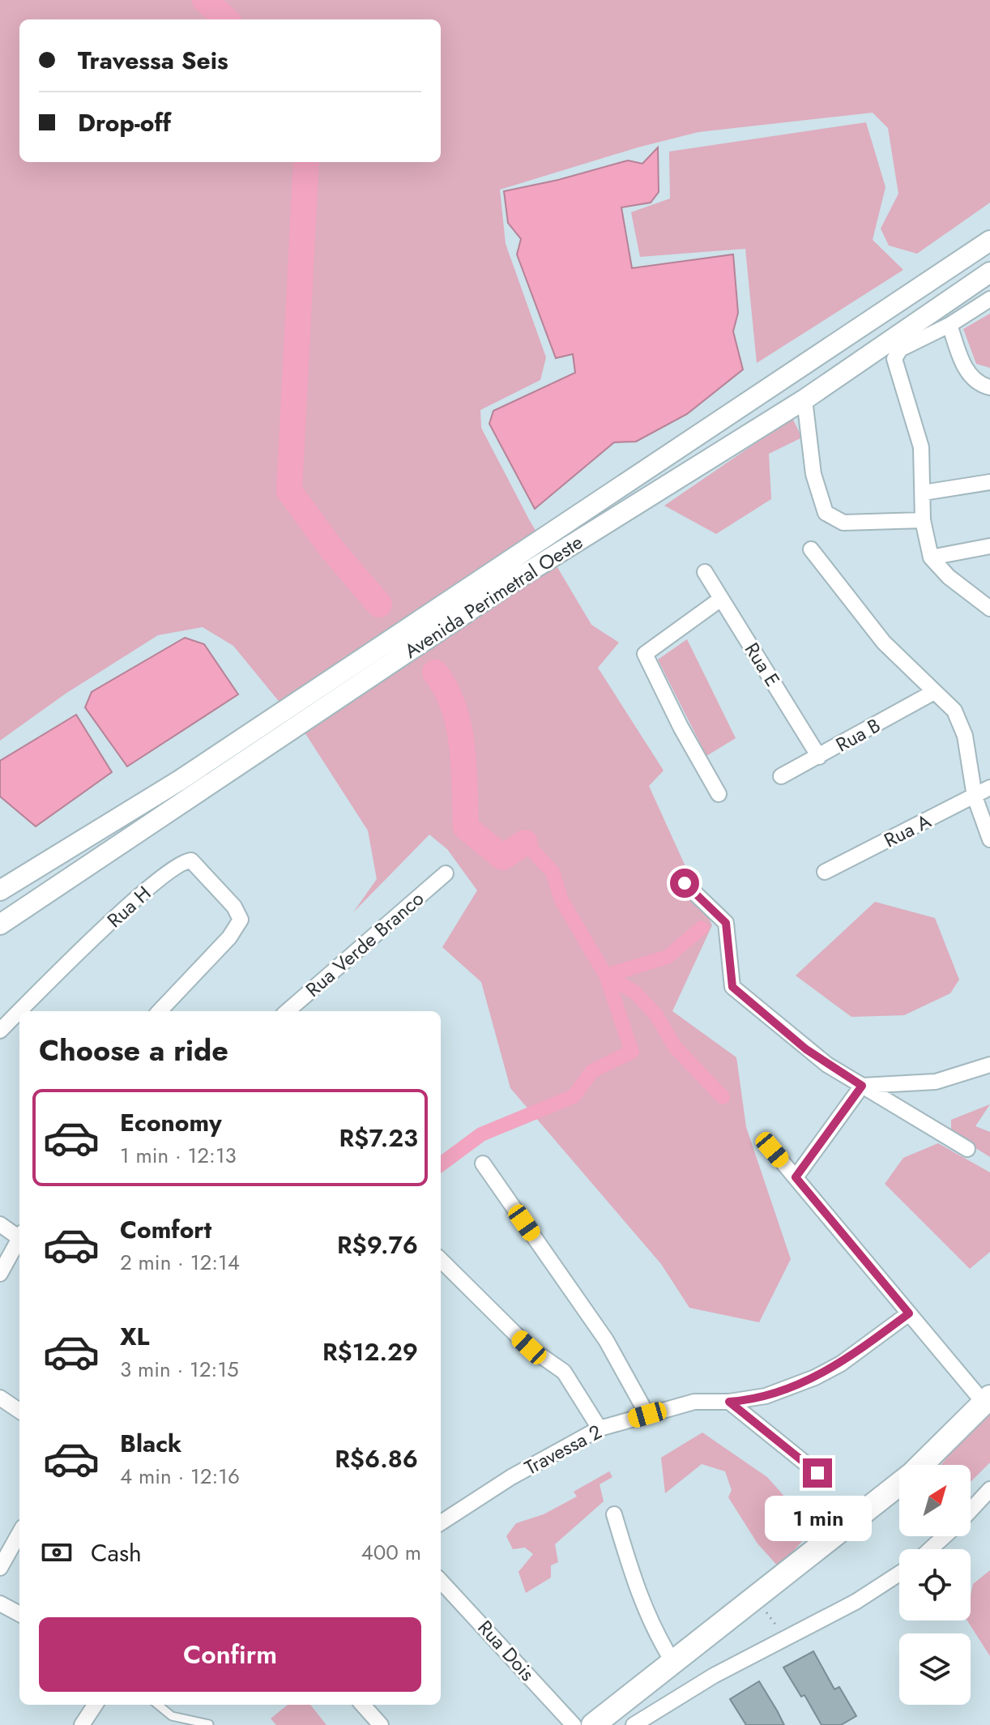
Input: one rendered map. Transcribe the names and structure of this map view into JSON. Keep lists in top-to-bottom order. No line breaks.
{"streets":{"main road":["Avenida Perimetral Oeste"],"street":["Rua E","Rua B","Rua A","Rua H","Rua Verde Branco","Travessa 2","Rua Dois"]},"crossings":[["Rua E","Rua B"]],"north":"top right","page":{"banner":["Travessa Seis","Drop-off"],"heading":"Choose a ride","list":[{"name":"Economy","note":"1 min · 12:13","value":"R$7.23"},{"name":"Comfort","note":"2 min · 12:14","value":"R$9.76"},{"name":"XL","note":"3 min · 12:15","value":"R$12.29"},{"name":"Black","note":"4 min · 12:16","value":"R$6.86"}],"bubble":"1 min","pay":["Cash","400 m"],"buttons":"Confirm"}}
